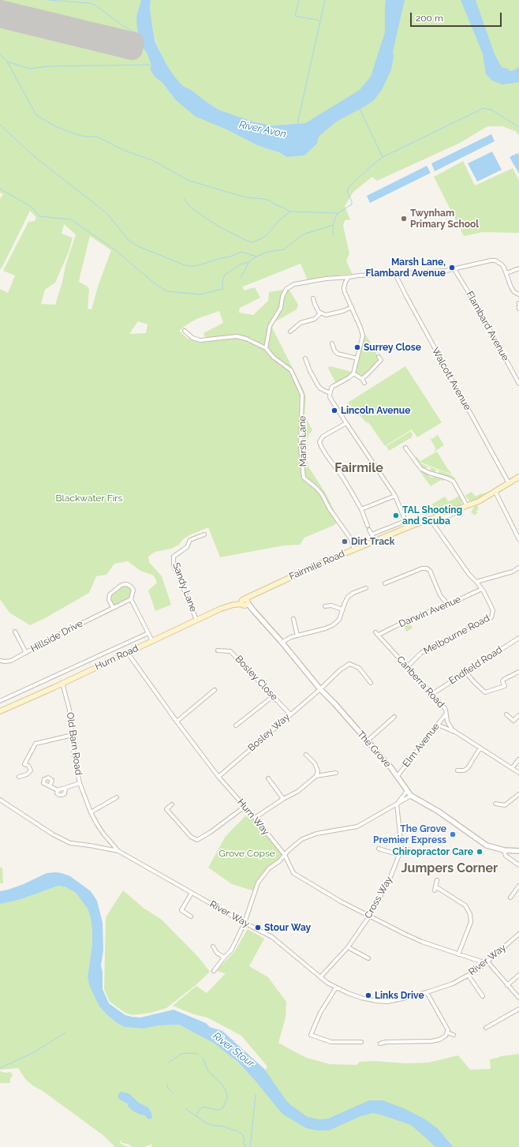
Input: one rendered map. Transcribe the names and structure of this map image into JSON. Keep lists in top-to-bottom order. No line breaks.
{"streets":{"main road":["Fairmile Road","Hurn Road"],"street":["Flambard Avenue","Walcott Avenue","Marsh Lane","Sandy Lane","Darwin Avenue","Melbourne Road","Hillside Drive","Endfield Road","Bosley Close","Canberra Road","Bosley Way","Old Barn Road","Elm Avenue","The Grove","Hurn Way","Cross Way","River Way"]},"crossings":[["Walcott Avenue","Fairmile Road"],["Marsh Lane","Fairmile Road"],["Fairmile Road","Melbourne Road"],["Fairmile Road","Hurn Road"],["Fairmile Road","The Grove"],["Sandy Lane","Hurn Road"],["Darwin Avenue","Melbourne Road"],["Darwin Avenue","Canberra Road"],["Melbourne Road","Canberra Road"],["Hurn Road","Old Barn Road"],["Hurn Road","The Grove"],["Hurn Road","Hurn Way"],["Endfield Road","Canberra Road"],["Bosley Close","Bosley Way"],["Canberra Road","Elm Avenue"],["Bosley Way","The Grove"],["Bosley Way","Hurn Way"],["Old Barn Road","River Way"],["Elm Avenue","The Grove"],["Hurn Way","Cross Way"],["Hurn Way","River Way"],["Cross Way","River Way"]],"districts":["Fairmile","Jumpers Corner"],"water":["River Avon","River Stour"],"parks":["Blackwater Firs","Grove Copse"],"places":["Twynham Primary School","Marsh Lane, Flambard Avenue","Surrey Close","Lincoln Avenue","TAL Shooting and Scuba","Dirt Track","The Grove Premier Express","Chiropractor Care","Stour Way","Links Drive"],"scale_bar":"200 m"}
